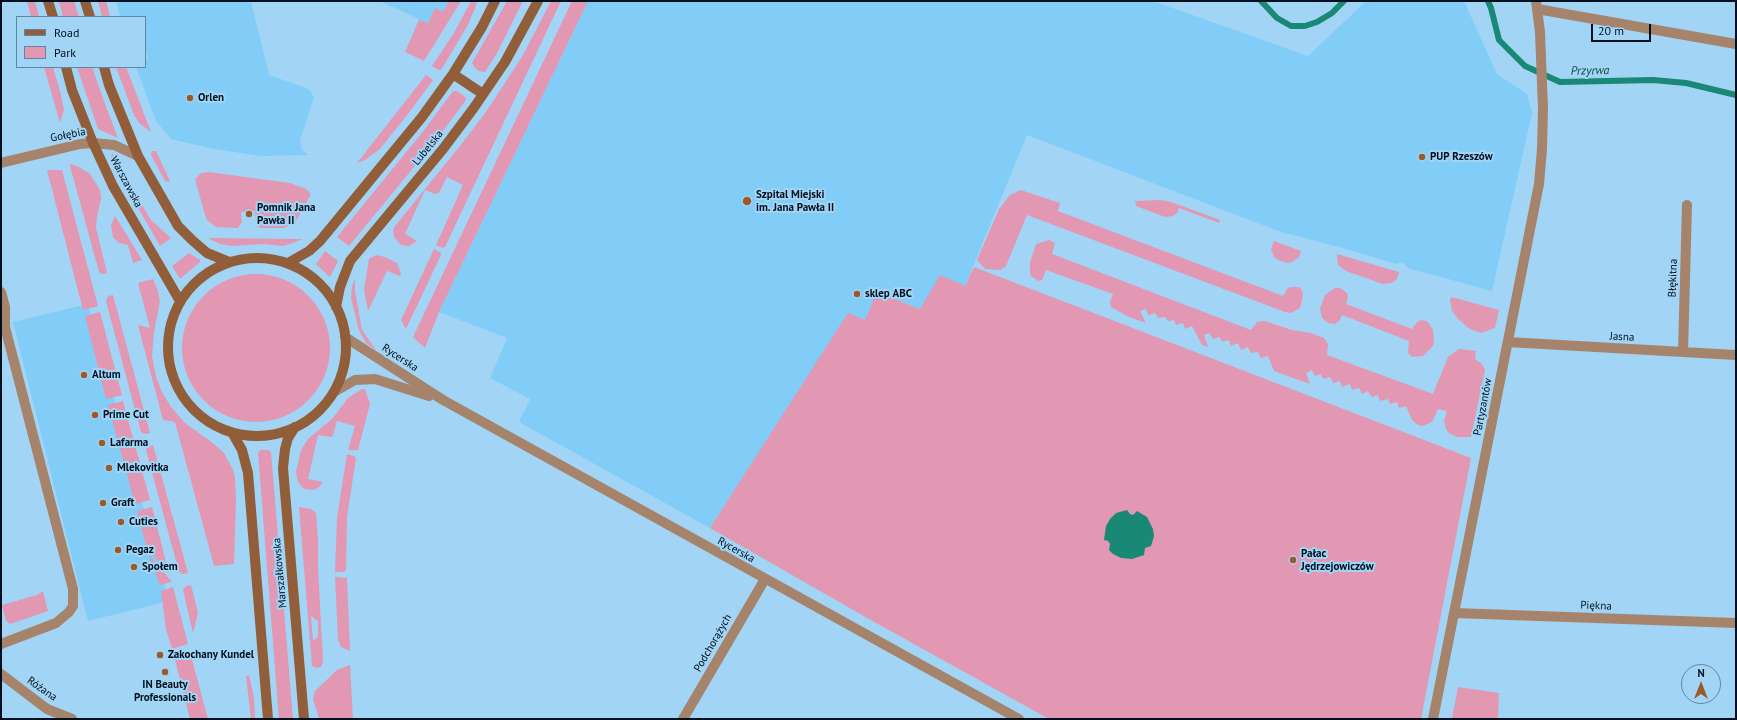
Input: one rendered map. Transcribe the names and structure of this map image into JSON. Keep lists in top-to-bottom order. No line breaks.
{"streets":{"main road":["Lubelska","Warszawska","Marszałkowska"],"street":["Gołębia","Błękitna","Jasna","Rycerska","Partyzantów","Piękna","Podchorążych","Różana"]},"crossings":[["Gołębia","Warszawska"],["Błękitna","Jasna"],["Jasna","Partyzantów"],["Rycerska","Podchorążych"],["Partyzantów","Piękna"]],"water":["Przyrwa"],"places":["Orlen","PUP Rzeszów","Szpital Miejski im. Jana Pawła II","Pomnik Jana Pawła II","sklep ABC","Altum","Prime Cut","Lafarma","Mlekovitka","Graft","Cuties","Pegaz","Pałac Jędrzejowiczów","Społem","Zakochany Kundel","IN Beauty Professionals"],"legend":["Road","Park"],"scale_bar":"20 m","north":"top"}
